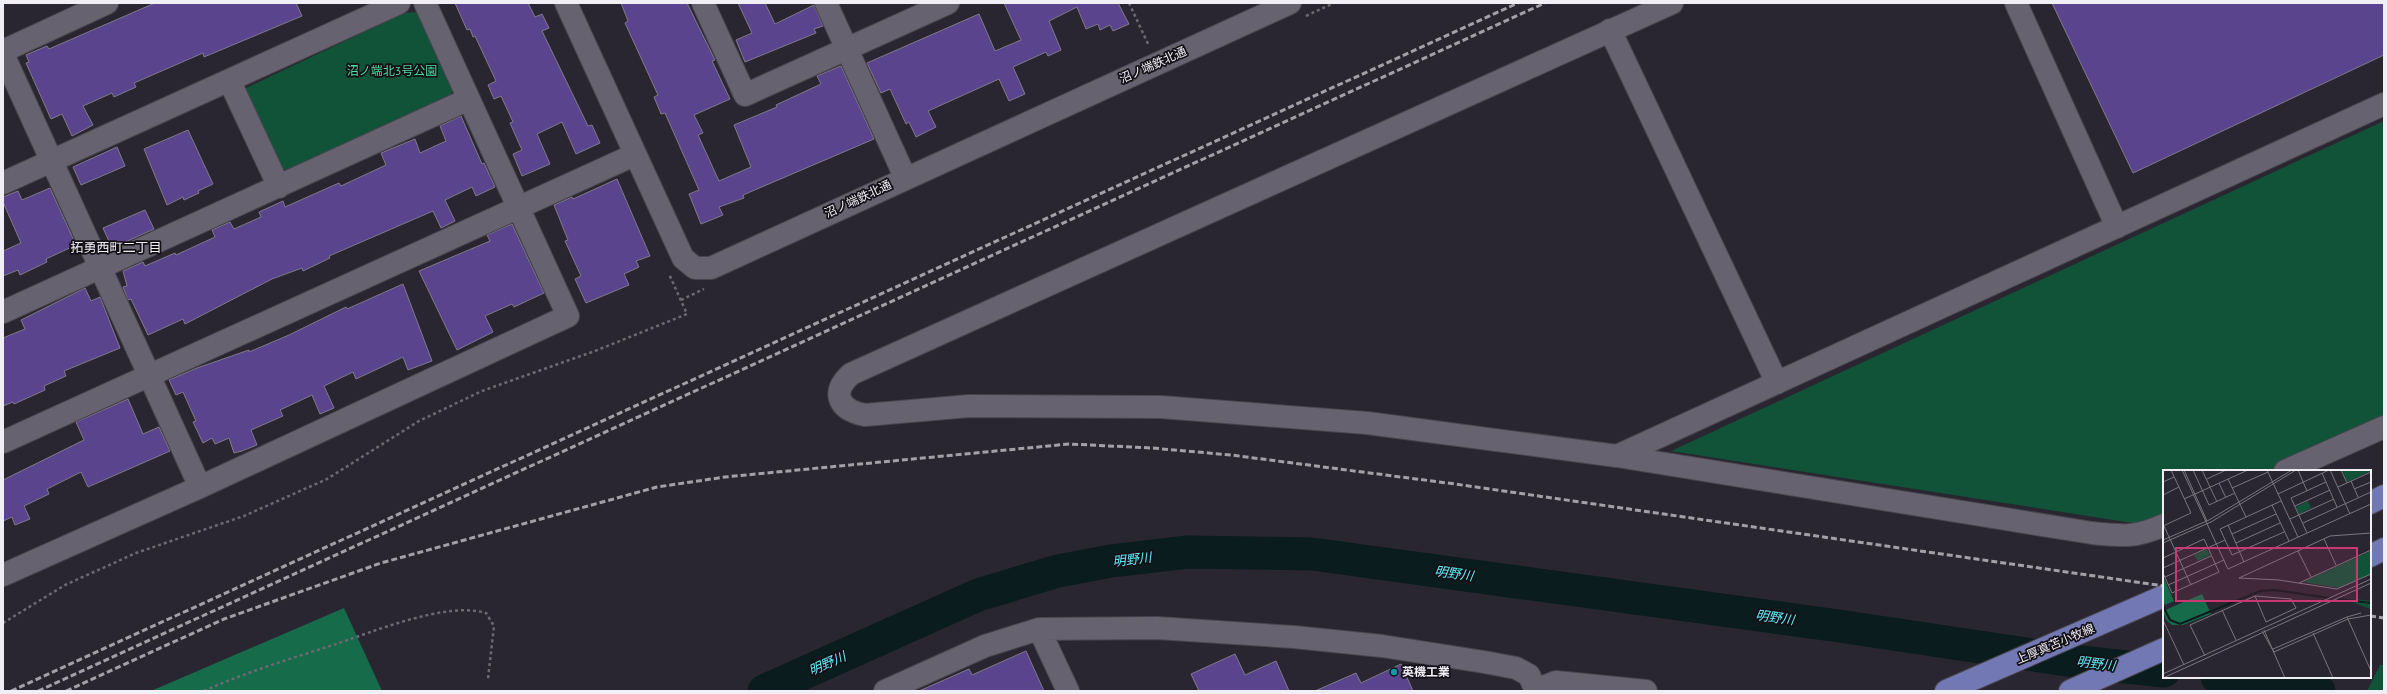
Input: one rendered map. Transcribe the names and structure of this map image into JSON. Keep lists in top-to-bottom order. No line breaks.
{"streets":{"main road":["上厚真苫小牧線"],"street":["沼ノ端鉄北通"]},"districts":["拓勇西町二丁目"],"water":["明野川"],"parks":["沼ノ端北3号公園"],"places":["英機工業"]}
